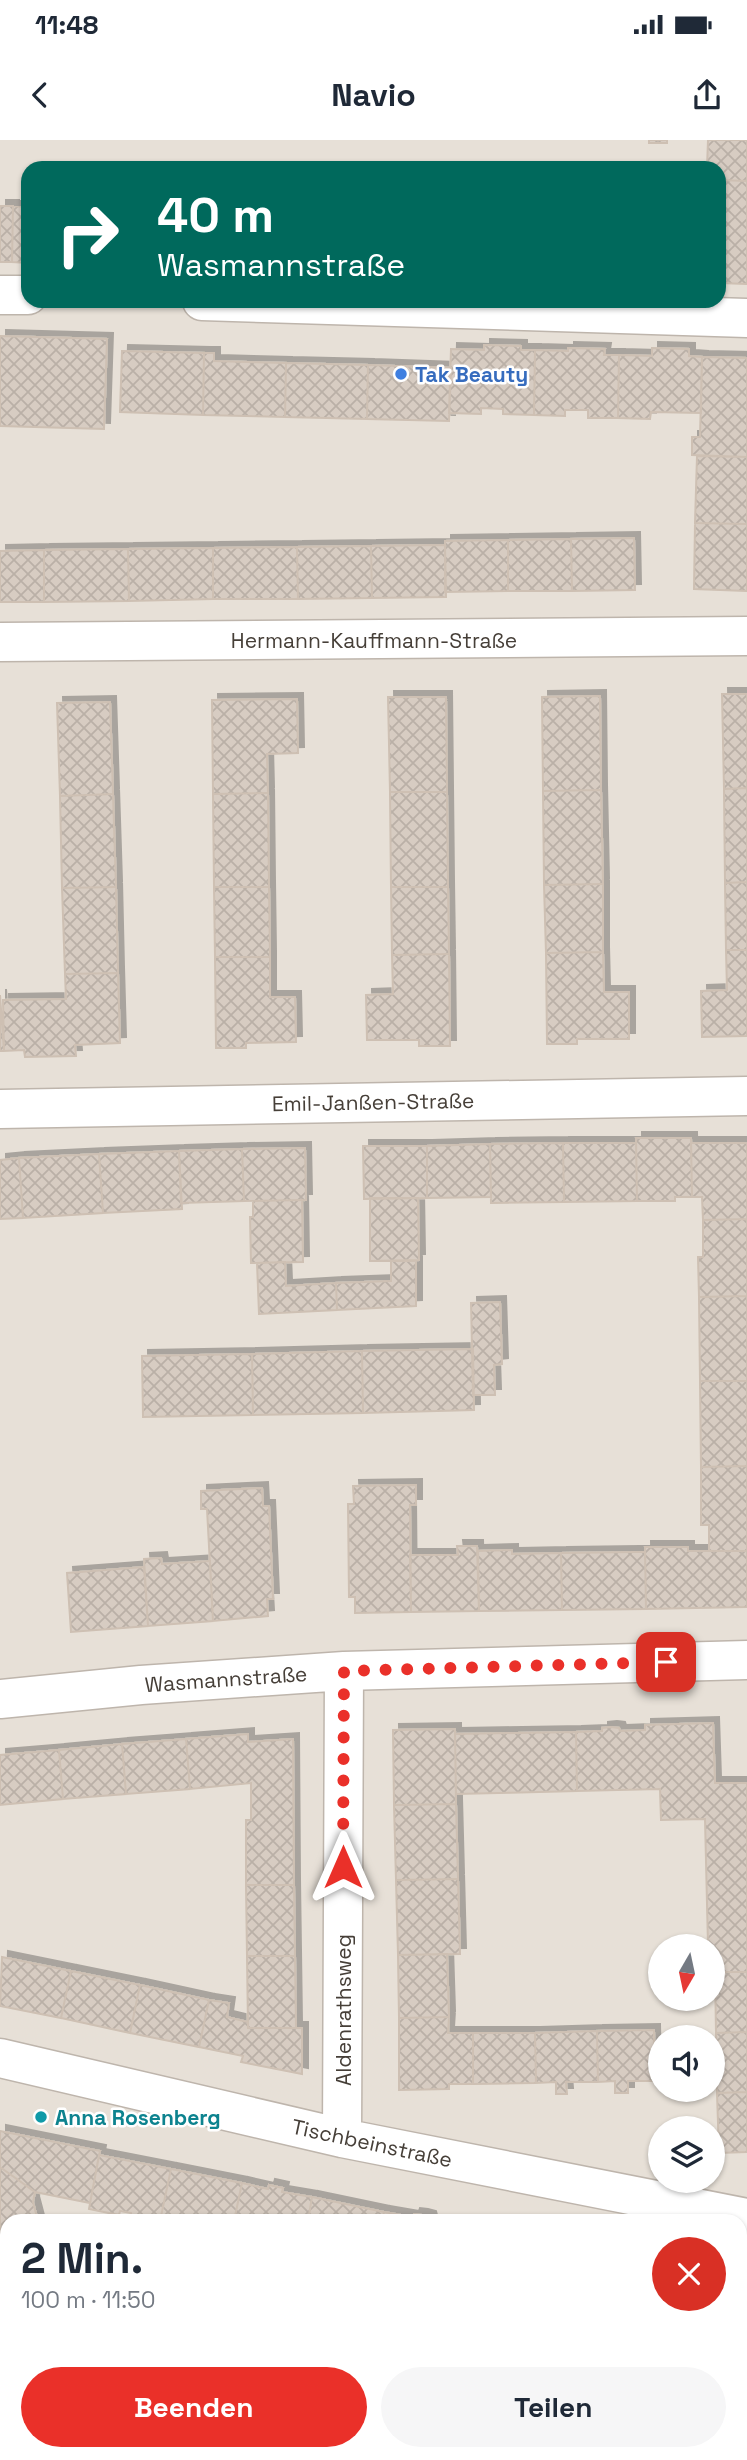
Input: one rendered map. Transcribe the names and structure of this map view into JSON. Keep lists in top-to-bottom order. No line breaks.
{"streets":{"street":["Hermann-Kauffmann-Straße","Emil-Janßen-Straße","Wasmannstraße","Aldenrathsweg","Tischbeinstraße"]},"crossings":[["Wasmannstraße","Aldenrathsweg"],["Aldenrathsweg","Tischbeinstraße"]],"places":["Tak Beauty","Anna Rosenberg"],"north":"bottom","page":{"status":"11:48","header":"Navio","turn":["40 m","Wasmannstraße"],"heading":["2 Min.","100 m · 11:50"],"buttons":["Beenden","Teilen"]}}
